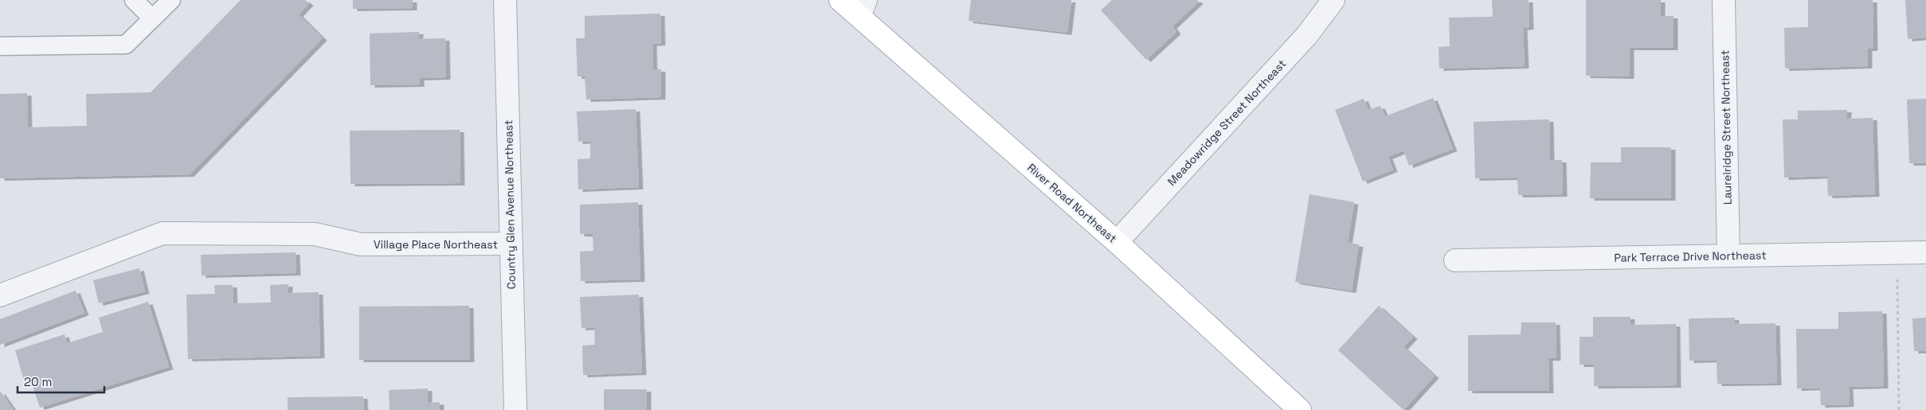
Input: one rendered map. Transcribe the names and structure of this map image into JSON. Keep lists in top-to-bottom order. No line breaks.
{"streets":{"main road":["River Road Northeast"],"street":["Meadowridge Street Northeast","Laurelridge Street Northeast","Country Glen Avenue Northeast","Village Place Northeast","Park Terrace Drive Northeast"]},"crossings":[["Meadowridge Street Northeast","River Road Northeast"],["Laurelridge Street Northeast","Park Terrace Drive Northeast"],["Country Glen Avenue Northeast","Village Place Northeast"]],"scale_bar":"20 m"}
